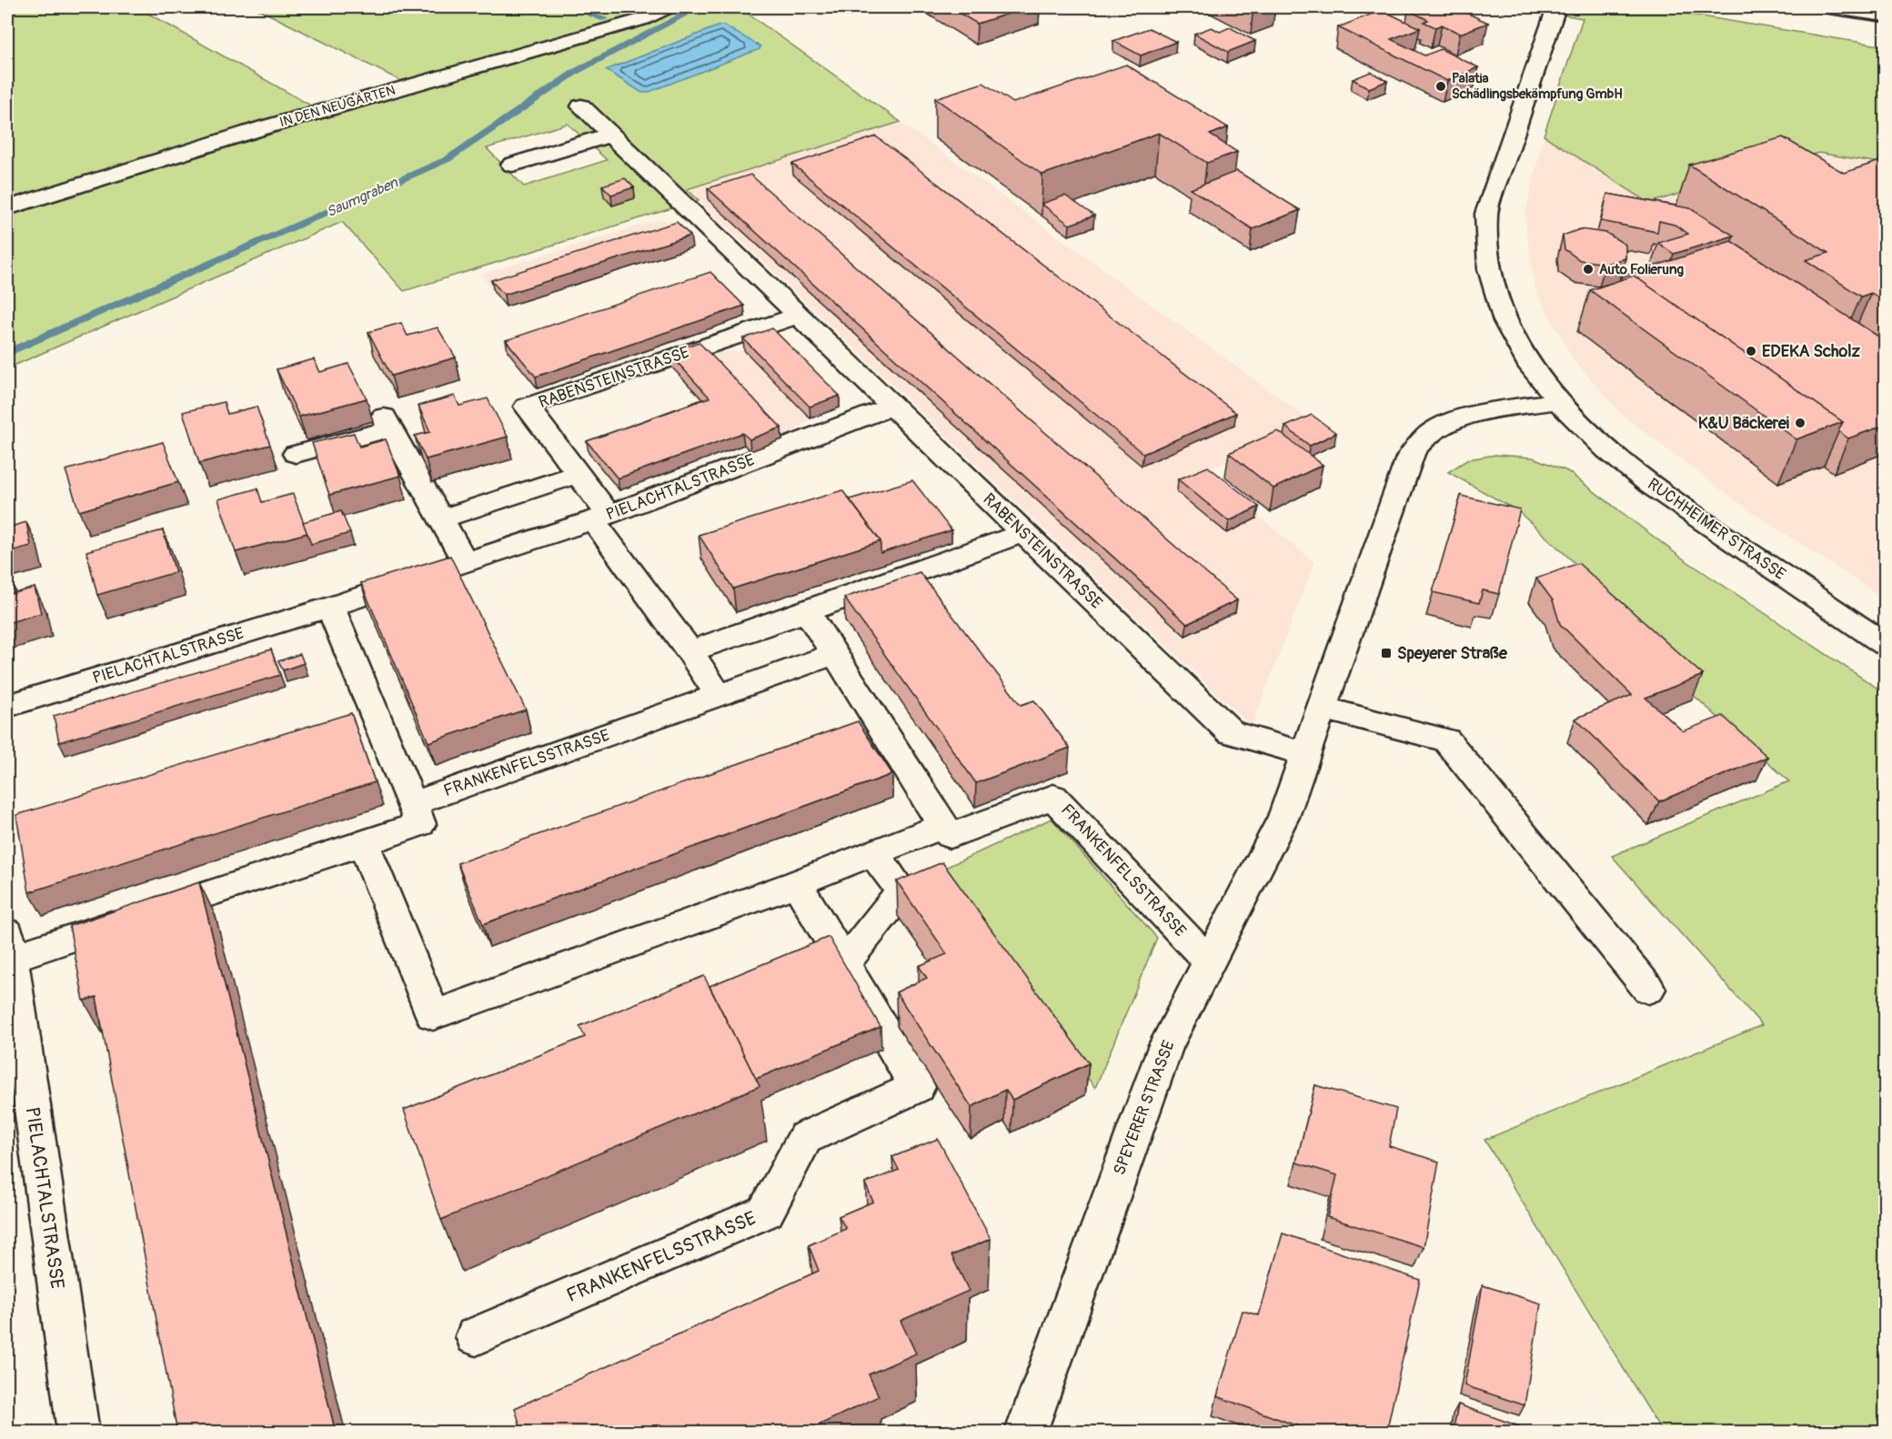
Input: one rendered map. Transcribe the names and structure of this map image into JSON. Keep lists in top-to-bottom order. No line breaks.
{"streets":{"main road":["IN DEN NEUGÄRTEN","RABENSTEINSTRASSE","PIELACHTALSTRASSE","RUCHHEIMER STRASSE","FRANKENFELSSTRASSE","SPEYERER STRASSE"]},"crossings":[["RABENSTEINSTRASSE","PIELACHTALSTRASSE"],["RABENSTEINSTRASSE","SPEYERER STRASSE"],["RUCHHEIMER STRASSE","SPEYERER STRASSE"],["FRANKENFELSSTRASSE","SPEYERER STRASSE"]],"water":["Saumgraben"],"places":{"other":["Palatia Schädlingsbekämpfung GmbH","Auto Folierung","EDEKA Scholz","K&U Bäckerei"],"transit":["Speyerer Straße"]}}
